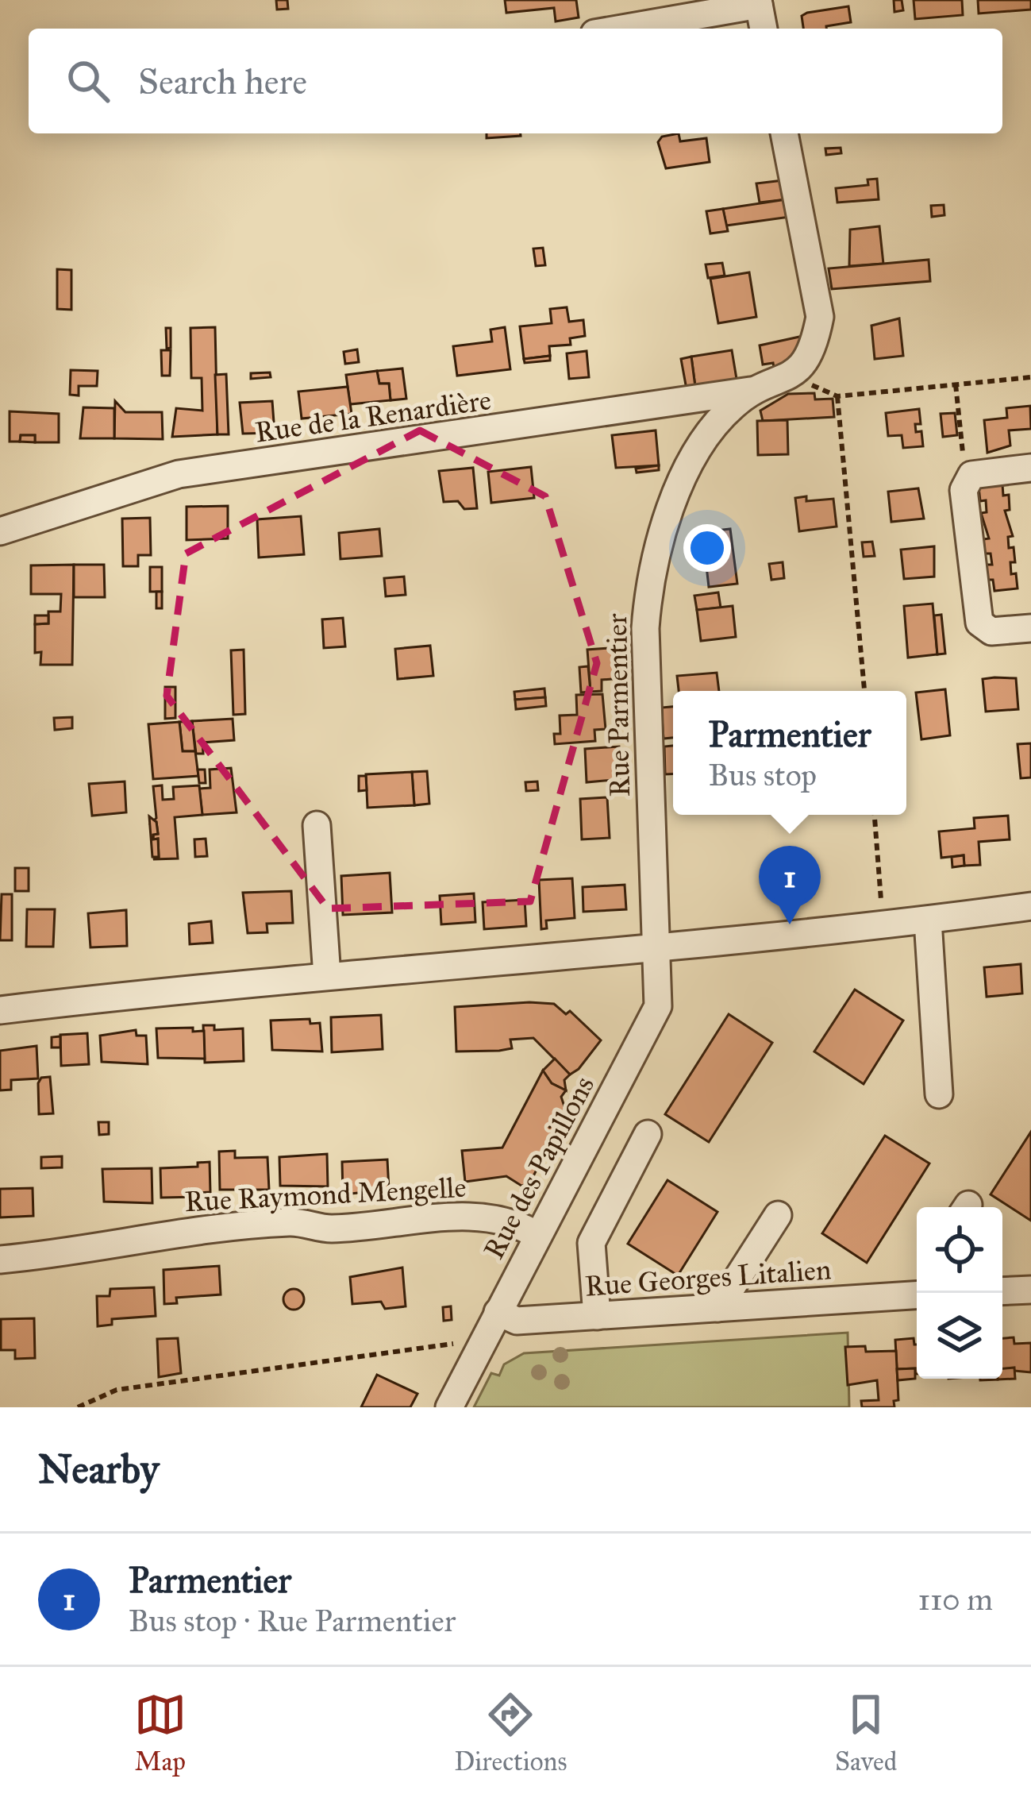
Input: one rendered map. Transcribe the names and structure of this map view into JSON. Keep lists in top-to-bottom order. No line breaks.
{"streets":{"street":["Rue de la Renardière","Rue Parmentier","Rue des Papillons","Rue Raymond Mengelle","Rue Georges Litalien"]},"crossings":[["Rue de la Renardière","Rue Parmentier"],["Rue Parmentier","Rue des Papillons"],["Rue des Papillons","Rue Raymond Mengelle"],["Rue des Papillons","Rue Georges Litalien"]],"page":{"search":"Search here","popup":["Parmentier","Bus stop"],"pins":"1","heading":"Nearby","list":[{"mark":"1","name":"Parmentier","note":"Bus stop · Rue Parmentier","value":"110 m"}],"nav":["Map","Directions","Saved"]}}
